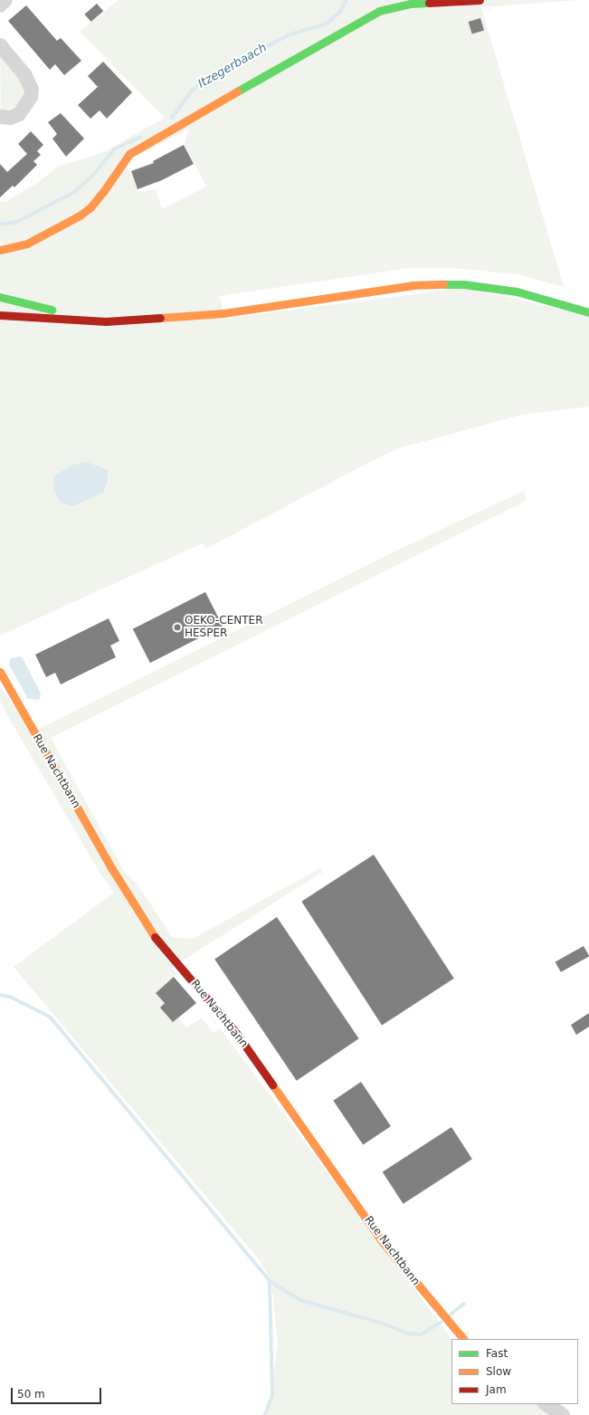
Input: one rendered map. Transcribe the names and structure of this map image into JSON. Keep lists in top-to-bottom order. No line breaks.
{"streets":{"street":["Rue Nachtbann"]},"water":["Itzegerbaach"],"places":["OEKO-CENTER HESPER"],"legend":["Fast","Slow","Jam"],"scale_bar":"50 m"}
